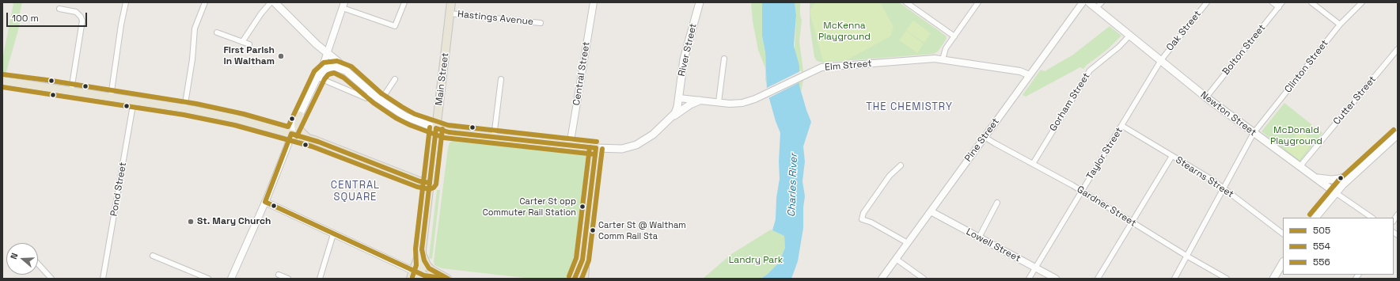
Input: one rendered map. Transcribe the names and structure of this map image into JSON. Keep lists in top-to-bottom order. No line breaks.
{"streets":{"main road":["River Street","Main Street","Newton Street"],"street":["Hastings Avenue","Oak Street","Bolton Street","Elm Street","Clinton Street","Central Street","Cutter Street","Gorham Street","Pine Street","Taylor Street","Stearns Street","Pond Street","Gardner Street","Lowell Street"]},"crossings":[["Hastings Avenue","Main Street"],["Oak Street","Newton Street"],["Oak Street","Taylor Street"],["River Street","Elm Street"],["Bolton Street","Newton Street"],["Elm Street","Pine Street"],["Clinton Street","Newton Street"],["Clinton Street","Stearns Street"],["Clinton Street","Gardner Street"],["Cutter Street","Newton Street"],["Gorham Street","Newton Street"],["Gorham Street","Gardner Street"],["Newton Street","Taylor Street"],["Pine Street","Gardner Street"],["Pine Street","Lowell Street"],["Taylor Street","Stearns Street"],["Taylor Street","Gardner Street"],["Taylor Street","Lowell Street"]],"districts":["THE CHEMISTRY","CENTRAL SQUARE"],"water":["Charles River"],"parks":["McKenna Playground","McDonald Playground","Landry Park"],"places":["First Parish in Waltham","Carter St opp Commuter Rail Station","St. Mary Church","Carter St @ Waltham Comm Rail Sta"],"lines":["transit line 556","transit line 554","transit line 505"],"legend":["505","554","556"],"scale_bar":"100 m","north":"left"}
